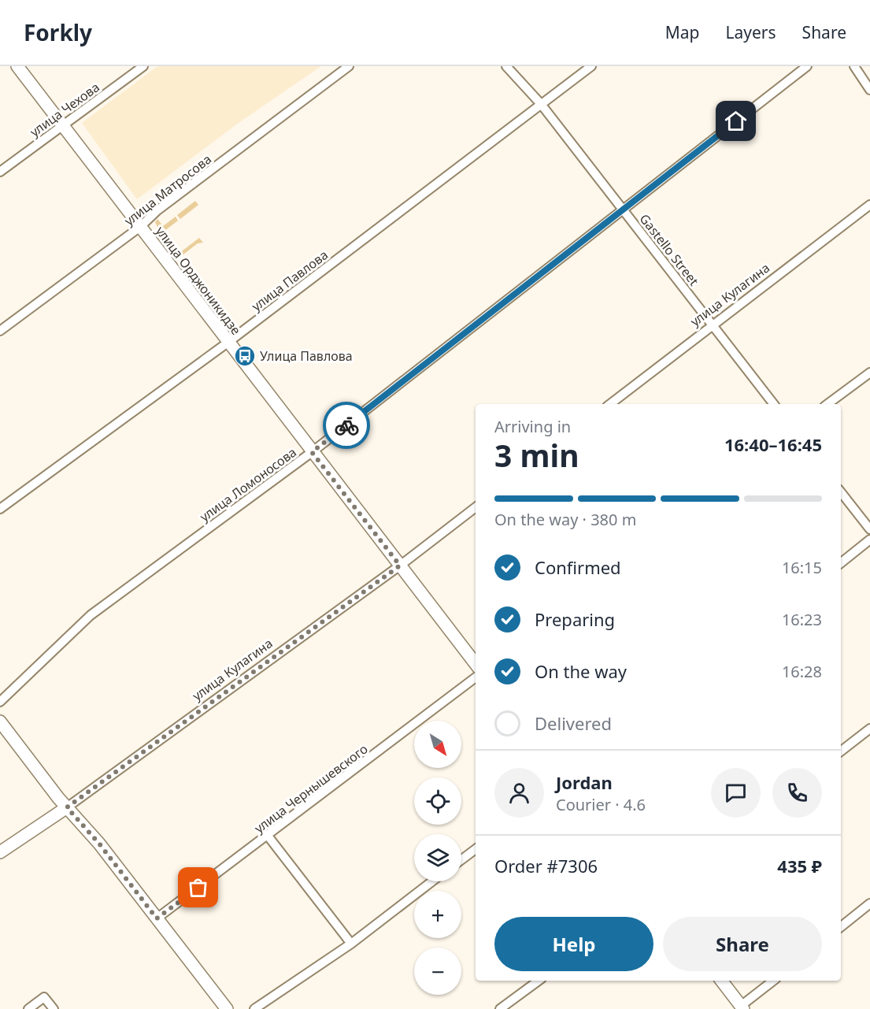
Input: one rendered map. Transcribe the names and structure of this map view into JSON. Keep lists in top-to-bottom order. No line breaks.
{"streets":{"street":["улица Чехова","улица Матросова","Gastello Street","улица Орджоникидзе","улица Павлова","улица Кулагина","улица Ломоносова","улица Чернышевского"]},"crossings":[["улица Чехова","улица Орджоникидзе"],["улица Матросова","улица Орджоникидзе"],["Gastello Street","улица Павлова"],["Gastello Street","улица Кулагина"],["Gastello Street","улица Ломоносова"],["улица Орджоникидзе","улица Павлова"],["улица Орджоникидзе","улица Кулагина"],["улица Орджоникидзе","улица Ломоносова"]],"places":{"bus stop":["Улица Павлова"]},"north":"bottom right","page":{"header":"Forkly","nav":["Map","Layers","Share"],"heading":["3 min","Arriving in","16:40–16:45"],"panel":["Jordan","Courier · 4.6","Order #7306","435 ₽"],"bar":"On the way · 380 m","list":[["Confirmed","16:15"],["Preparing","16:23"],["On the way","16:28"],"Delivered"],"map_buttons":["+","−"],"buttons":["Help","Share"]}}
